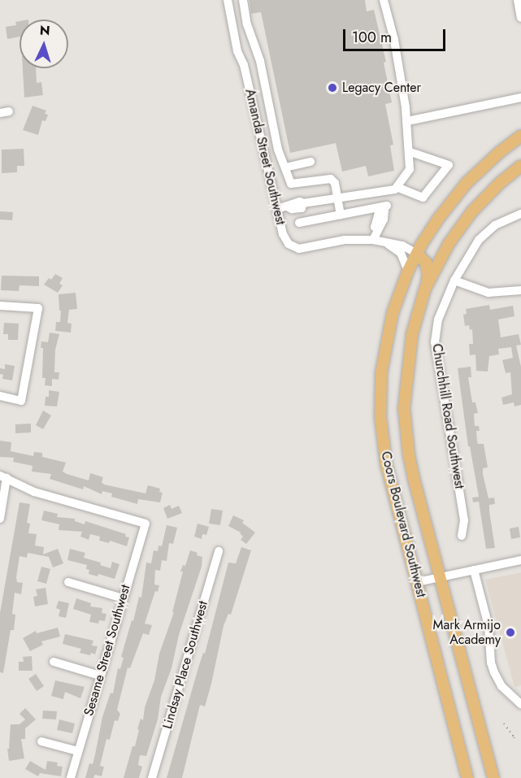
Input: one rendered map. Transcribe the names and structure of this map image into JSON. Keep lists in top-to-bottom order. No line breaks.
{"streets":{"main road":["Coors Boulevard Southwest"],"street":["Amanda Street Southwest","Churchhill Road Southwest","Sesame Street Southwest","Lindsay Place Southwest"]},"crossings":[["Amanda Street Southwest","Coors Boulevard Southwest"]],"places":["Legacy Center","Mark Armijo Academy"],"scale_bar":"100 m","north":"top"}
